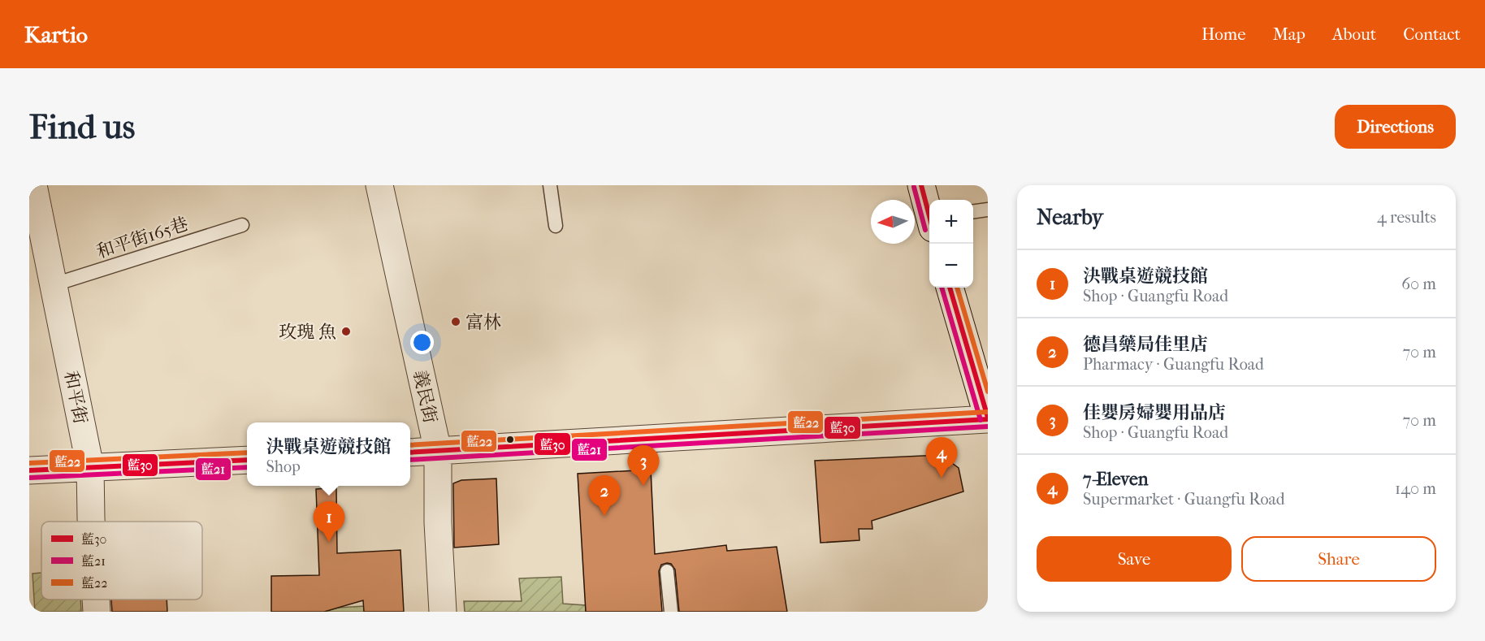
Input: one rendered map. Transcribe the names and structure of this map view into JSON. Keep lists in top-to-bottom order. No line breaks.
{"streets":{"street":["義民街","和平街"],"lane":["和平街165巷"]},"crossings":[["和平街165巷","和平街"]],"places":["富林","玫瑰 魚"],"lines":["transit line 藍30","transit line 藍21","transit line 藍22"],"legend":["藍30","藍21","藍22"],"north":"left","page":{"header":"Kartio","nav":["Home","Map","About","Contact"],"buttons":["Directions",["Save","Share"]],"title":"Find us","heading":["Nearby","4 results"],"map_buttons":["+","−"],"list":[{"mark":"1","name":"決戰桌遊競技館","note":"Shop · Guangfu Road","value":"60 m"},{"mark":"2","name":"德昌藥局佳里店","note":"Pharmacy · Guangfu Road","value":"70 m"},{"mark":"3","name":"佳嬰房婦嬰用品店","note":"Shop · Guangfu Road","value":"70 m"},{"mark":"4","name":"7-Eleven","note":"Supermarket · Guangfu Road","value":"140 m"}],"popup":["決戰桌遊競技館","Shop"],"pins":["4","3","2","1"]}}
